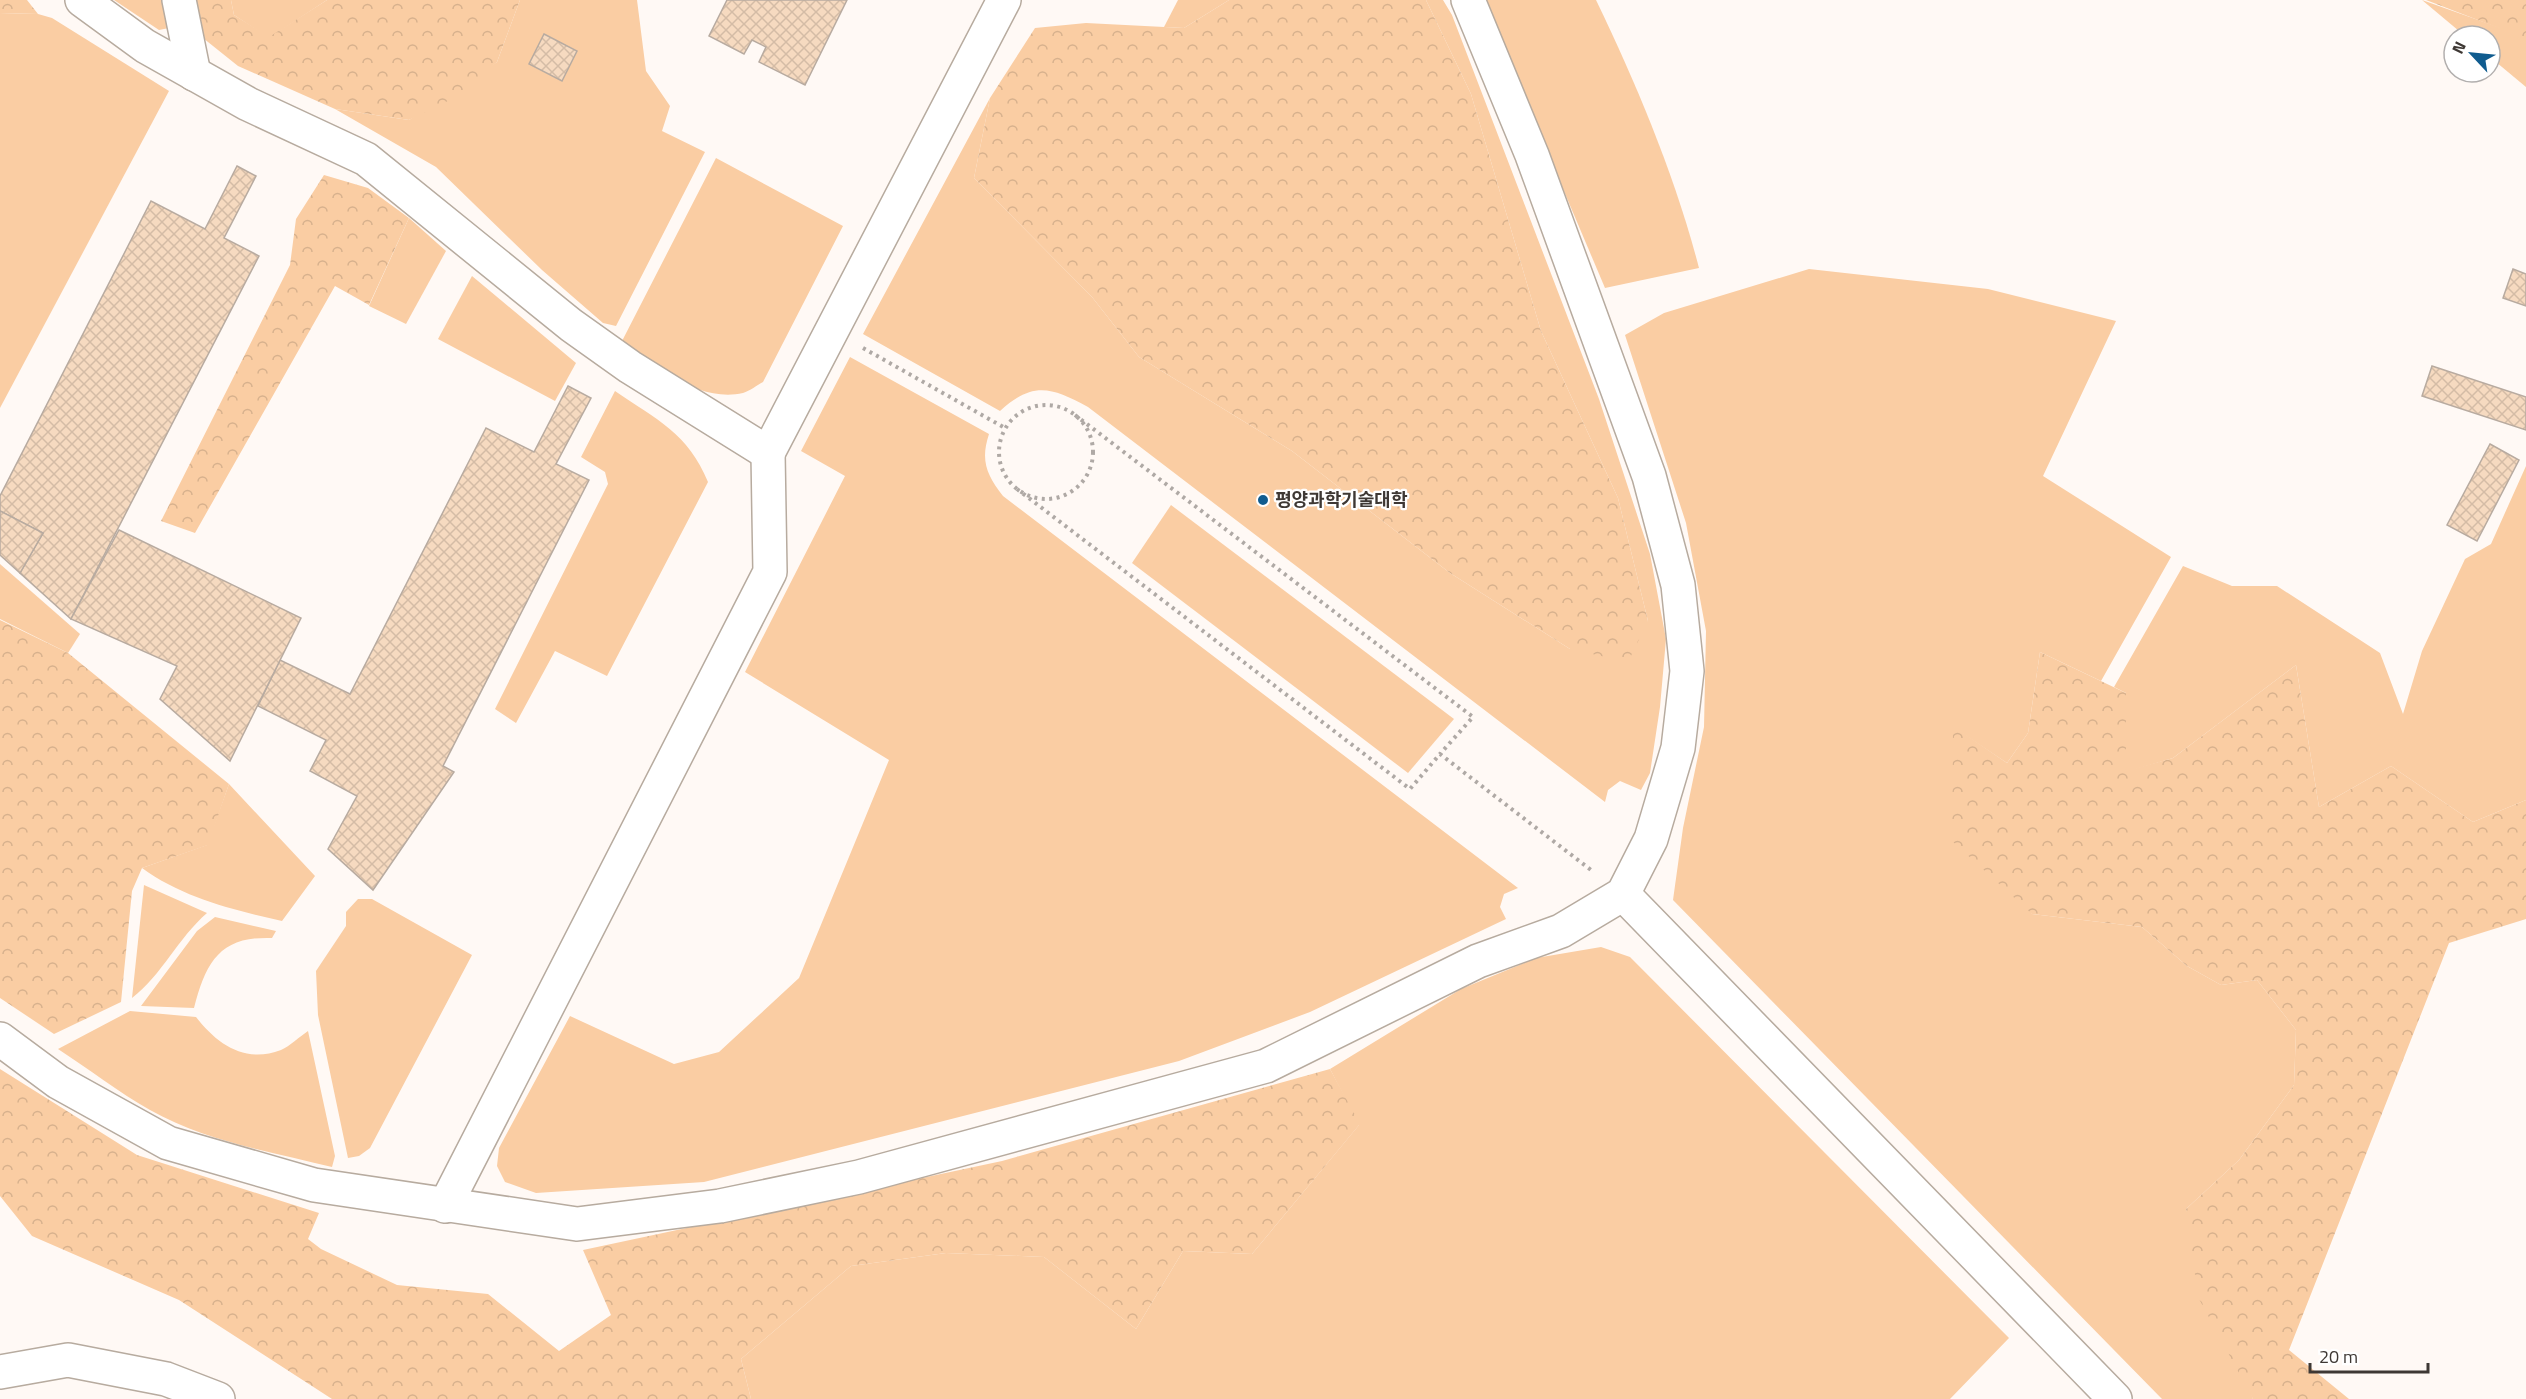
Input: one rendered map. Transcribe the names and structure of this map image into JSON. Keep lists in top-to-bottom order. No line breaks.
{"places":["평양과학기술대학"],"scale_bar":"20 m","north":"top left"}
